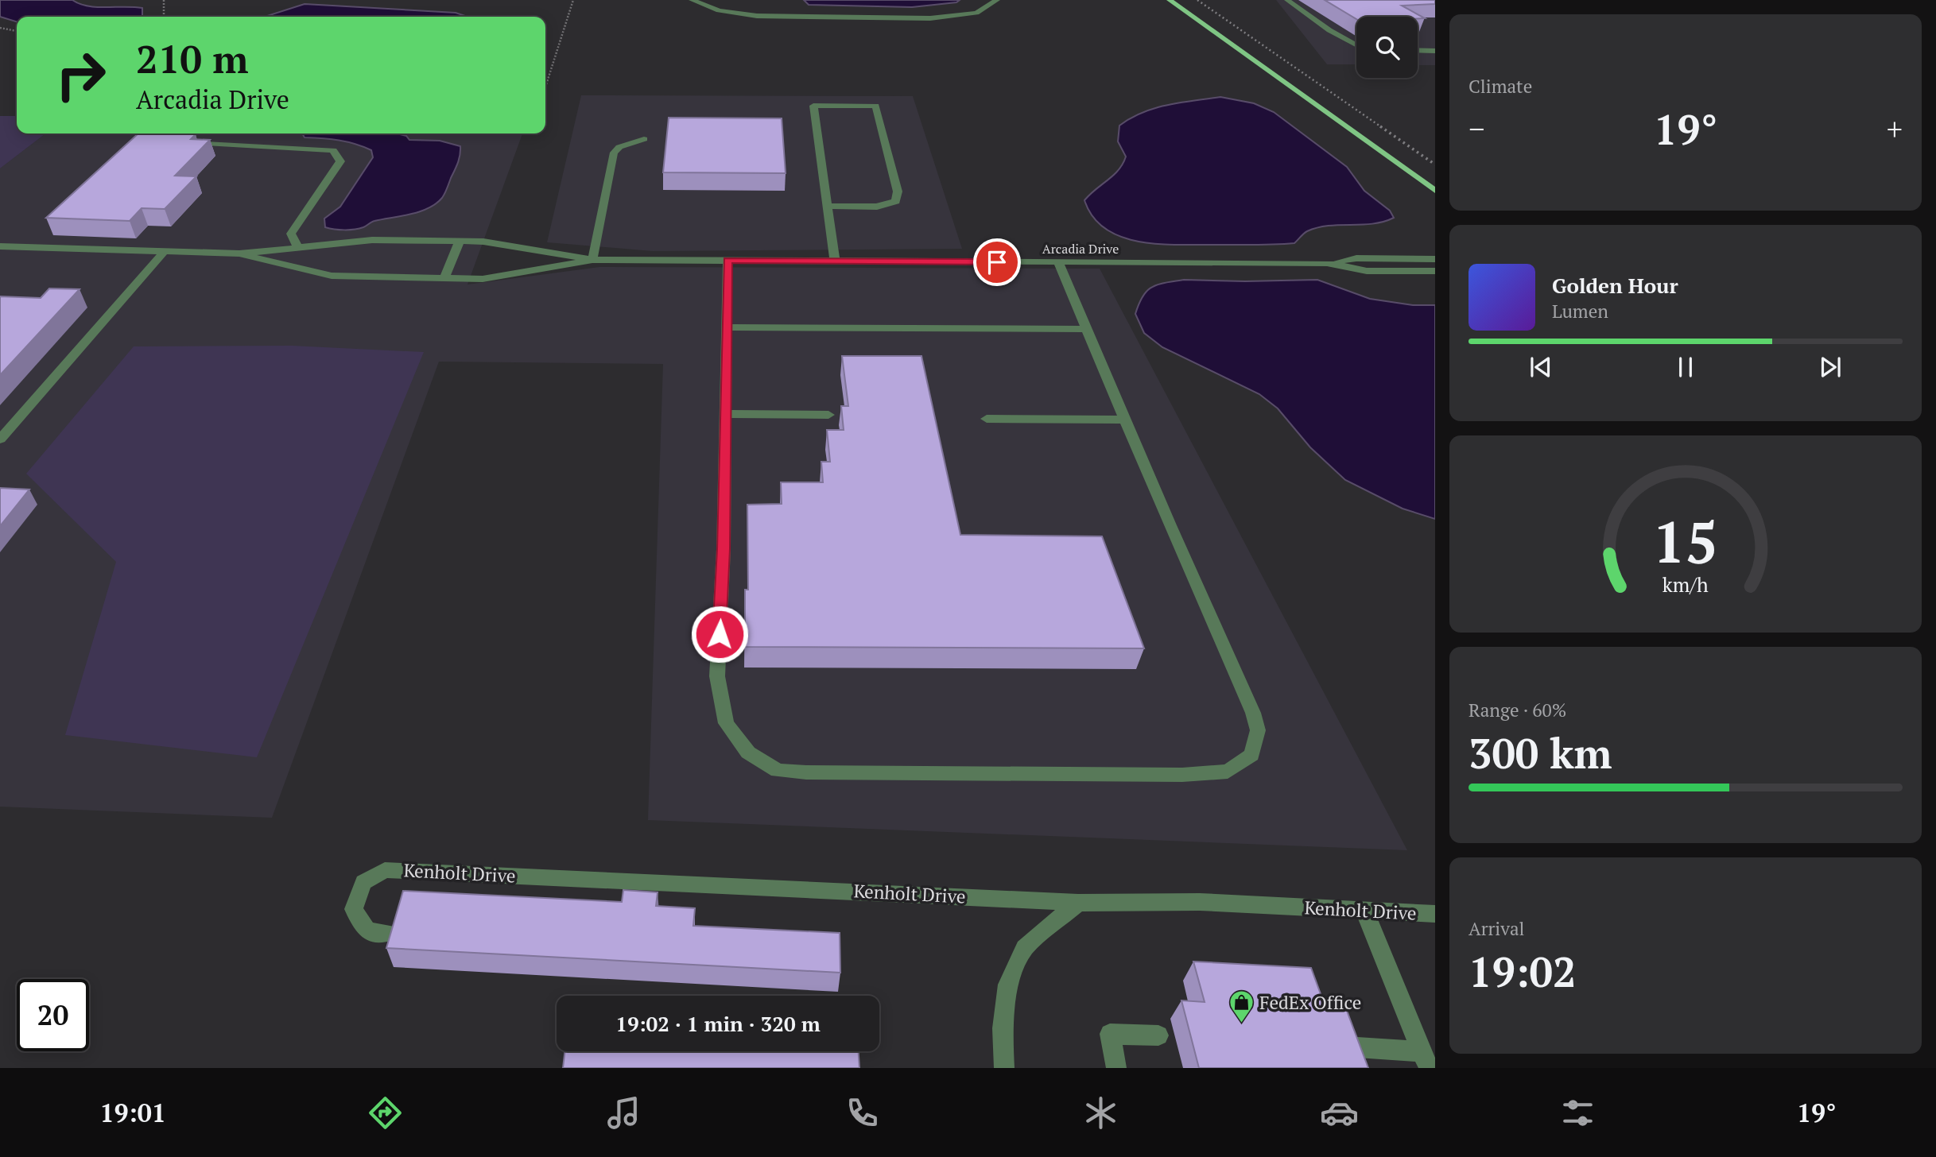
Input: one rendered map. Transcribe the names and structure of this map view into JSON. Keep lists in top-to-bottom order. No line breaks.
{"streets":{"street":["Arcadia Drive","Kenholt Drive"]},"places":{"shop":["FedEx Office"]},"page":{"tile":["Climate",["Range · 60%","300 km"],["Arrival","19:02"]],"turn":["210 m","Arcadia Drive"],"heat":["−","19°","+"],"song":["Golden Hour","Lumen"],"limit":"20","trip":"19:02 · 1 min · 320 m","tabs":["19:01","19°"],"gauge":["15","km/h"]}}
